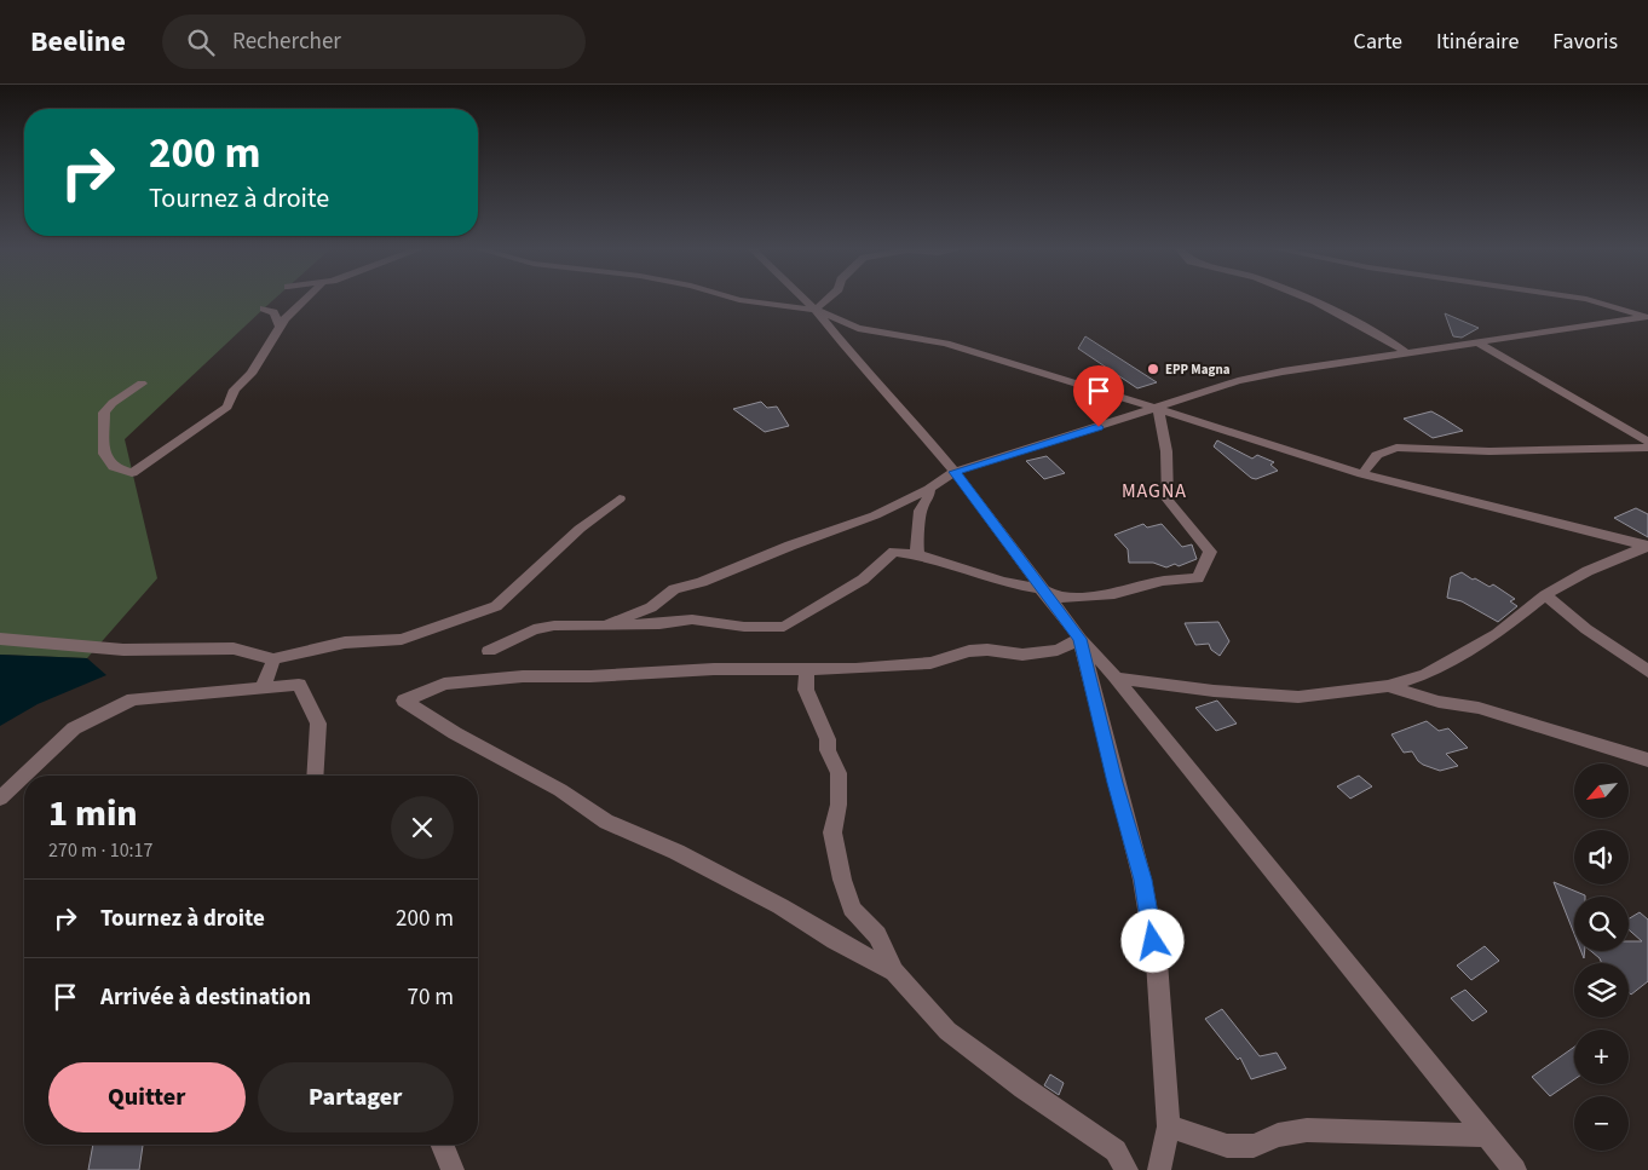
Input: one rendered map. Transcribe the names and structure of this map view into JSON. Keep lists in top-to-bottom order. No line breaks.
{"districts":["MAGNA"],"places":["EPP Magna"],"north":"bottom left","page":{"header":"Beeline","search":"Rechercher","nav":["Carte","Itinéraire","Favoris"],"turn":["200 m","Tournez à droite"],"map_buttons":["+","−"],"heading":["1 min","270 m · 10:17"],"list":[{"name":"Tournez à droite","value":"200 m"},{"name":"Arrivée à destination","value":"70 m"}],"buttons":["Quitter","Partager"]}}
